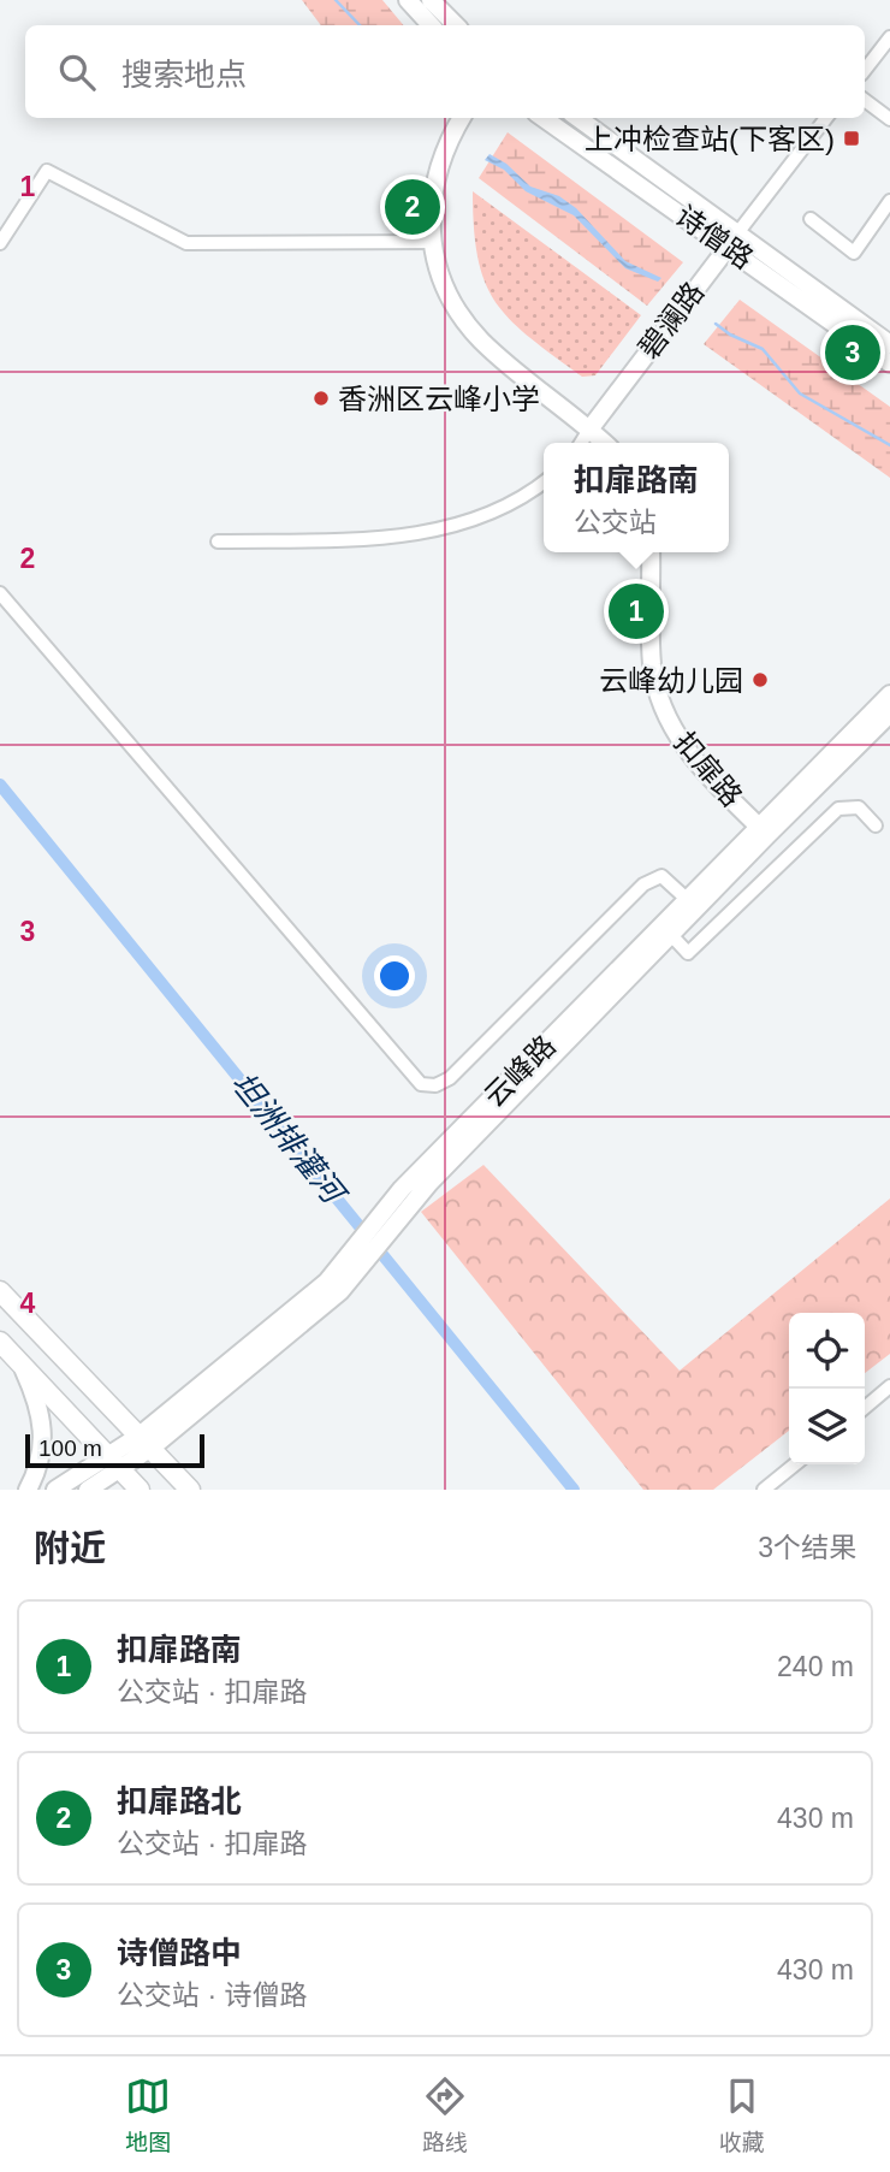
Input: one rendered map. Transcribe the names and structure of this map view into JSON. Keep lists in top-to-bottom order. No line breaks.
{"streets":{"street":["诗僧路","碧澜路","扣扉路","云峰路"]},"crossings":[["诗僧路","碧澜路"],["扣扉路","云峰路"]],"water":["坦洲排灌河"],"places":{"transit":["上冲检查站(下客区)"],"other":["香洲区云峰小学","云峰幼儿园"]},"scale_bar":"100 m","page":{"search":"搜索地点","pins":["2","3","1"],"popup":["扣扉路南","公交站"],"scale":"100 m","heading":["附近","3个结果"],"list":[{"mark":"1","name":"扣扉路南","note":"公交站 · 扣扉路","value":"240 m"},{"mark":"2","name":"扣扉路北","note":"公交站 · 扣扉路","value":"430 m"},{"mark":"3","name":"诗僧路中","note":"公交站 · 诗僧路","value":"430 m"}],"nav":["地图","路线","收藏"]},"grid":{"rows":["1","2","3","4"]}}
